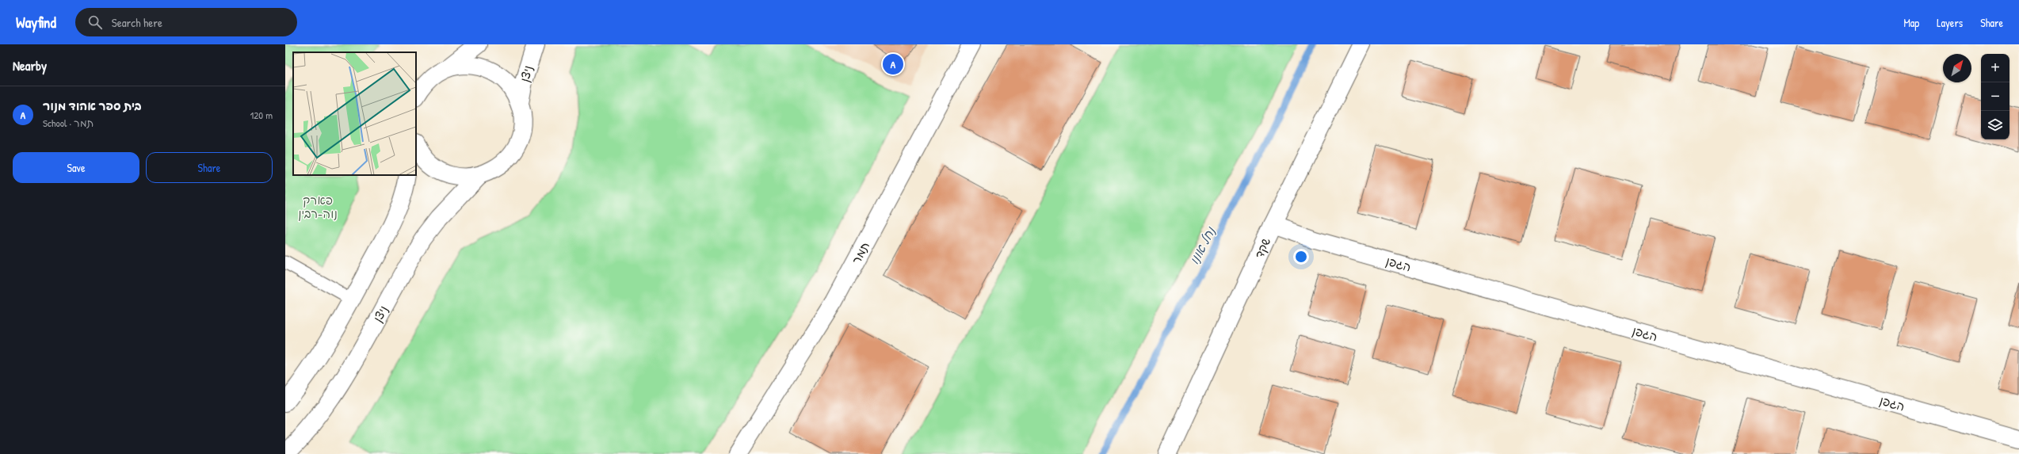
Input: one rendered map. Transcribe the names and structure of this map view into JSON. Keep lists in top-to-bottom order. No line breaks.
{"streets":{"street":["ניצן","שקד","תמר","הגפן"]},"crossings":[["שקד","הגפן"]],"water":["נחל אונו"],"parks":["פארק נוה-רבין"],"north":"top right","page":{"header":"Wayfind","search":"Search here","nav":["Map","Layers","Share"],"heading":"Nearby","pins":"A","map_buttons":["+","−"],"list":[{"mark":"A","name":"בית ספר אהוד מנור","note":"School · תמר","value":"120 m"}],"buttons":["Save","Share"]}}
